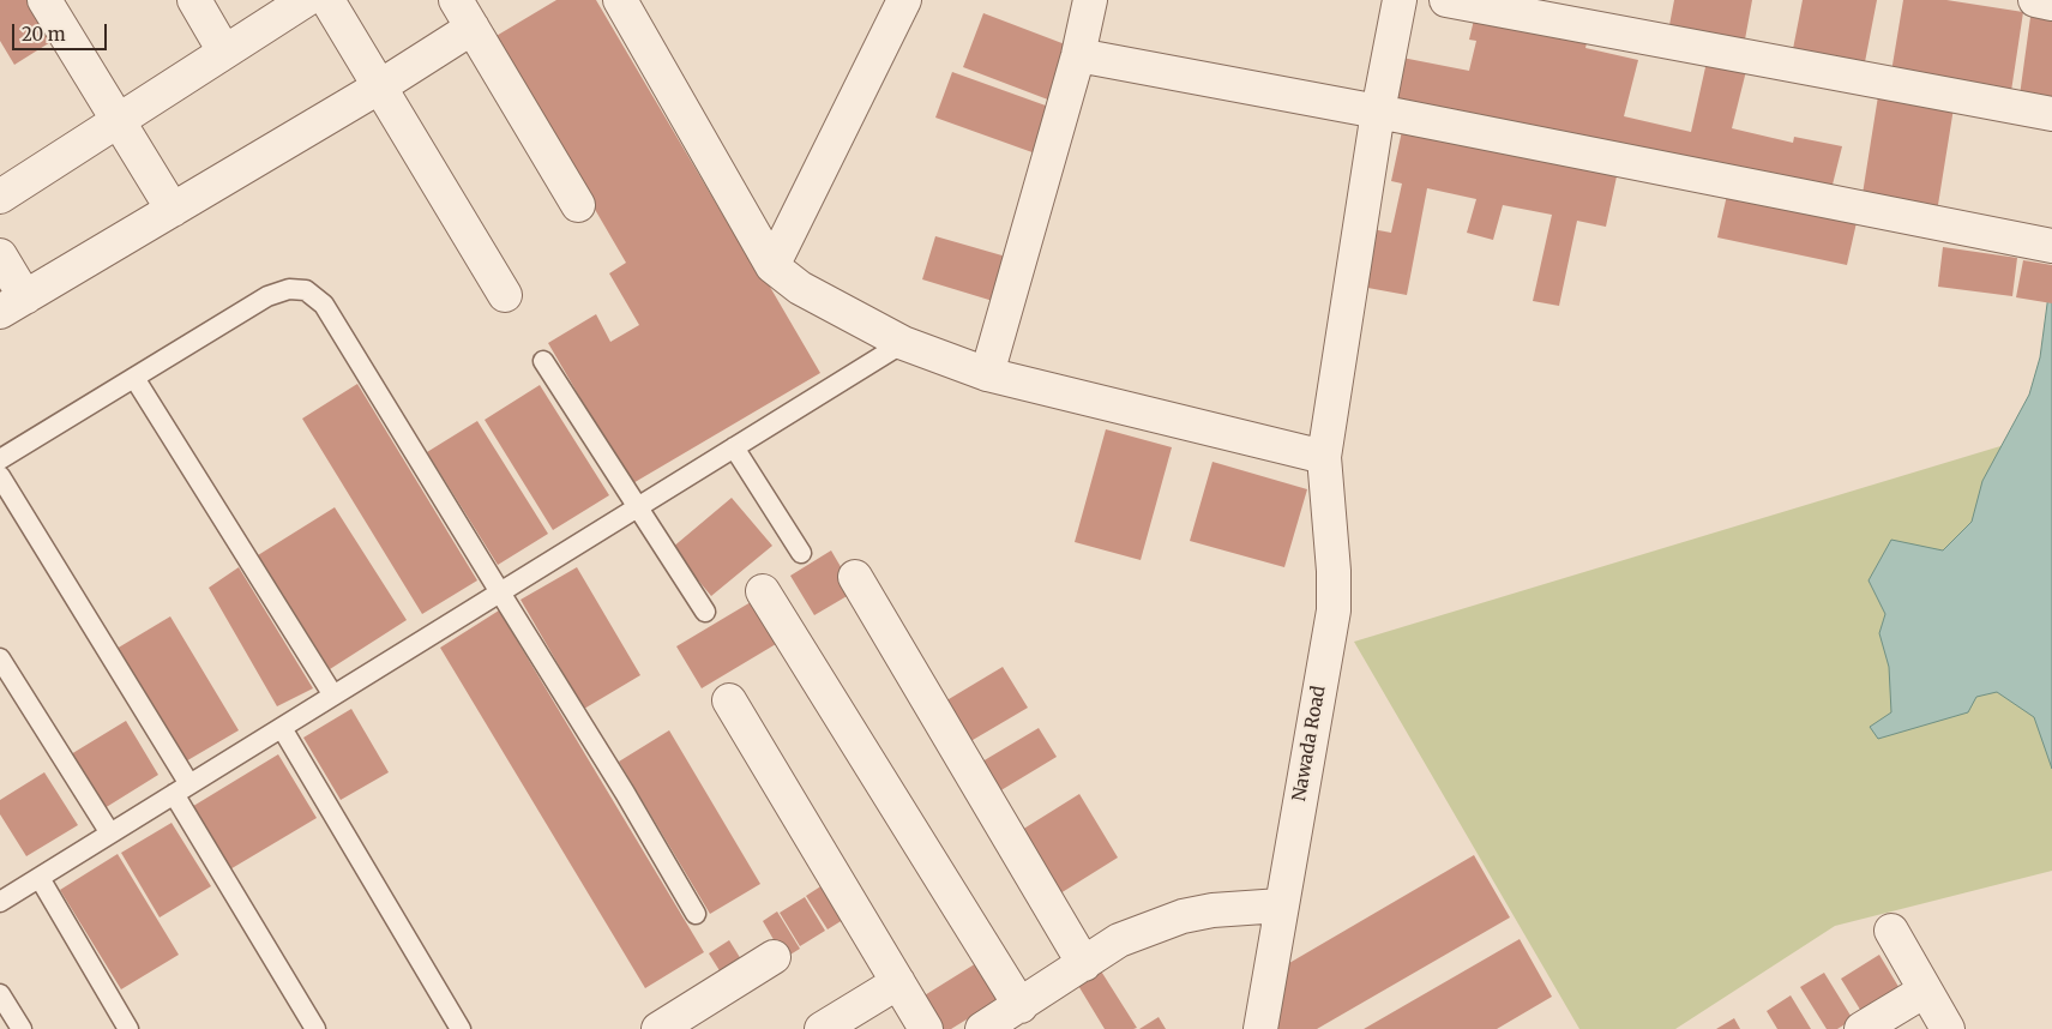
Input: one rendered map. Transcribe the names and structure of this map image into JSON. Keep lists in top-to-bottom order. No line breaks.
{"streets":{"street":["Nawada Road"]},"scale_bar":"20 m"}
